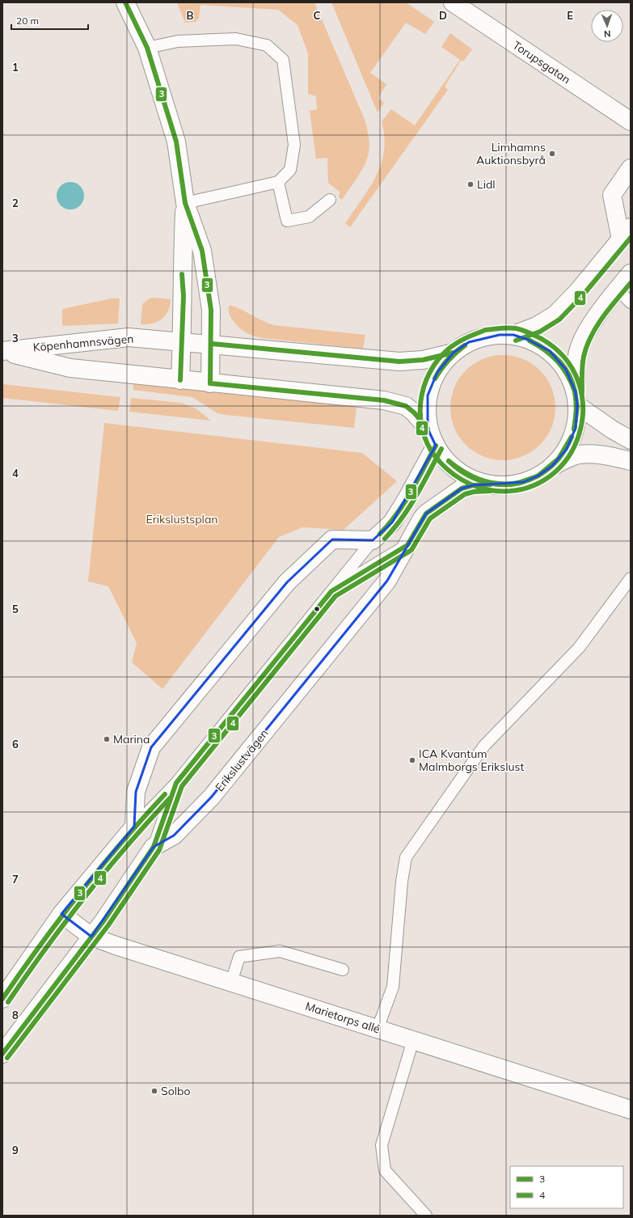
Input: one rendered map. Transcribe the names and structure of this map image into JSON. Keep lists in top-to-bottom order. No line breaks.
{"streets":{"street":["Torupsgatan","Köpenhamnsvägen","Erikslustvägen","Marietorps allé"]},"crossings":[["Köpenhamnsvägen","Erikslustvägen"],["Erikslustvägen","Marietorps allé"]],"parks":["Erikslustsplan"],"places":["Limhamns Auktionsbyrå","Lidl","Marina","ICA Kvantum Malmborgs Erikslust","Solbo"],"lines":["transit line 3","transit line 4"],"legend":["3","4"],"scale_bar":"20 m","north":"bottom","grid":{"columns":["B","C","D","E"],"rows":["1","2","3","4","5","6","7","8","9"]}}
